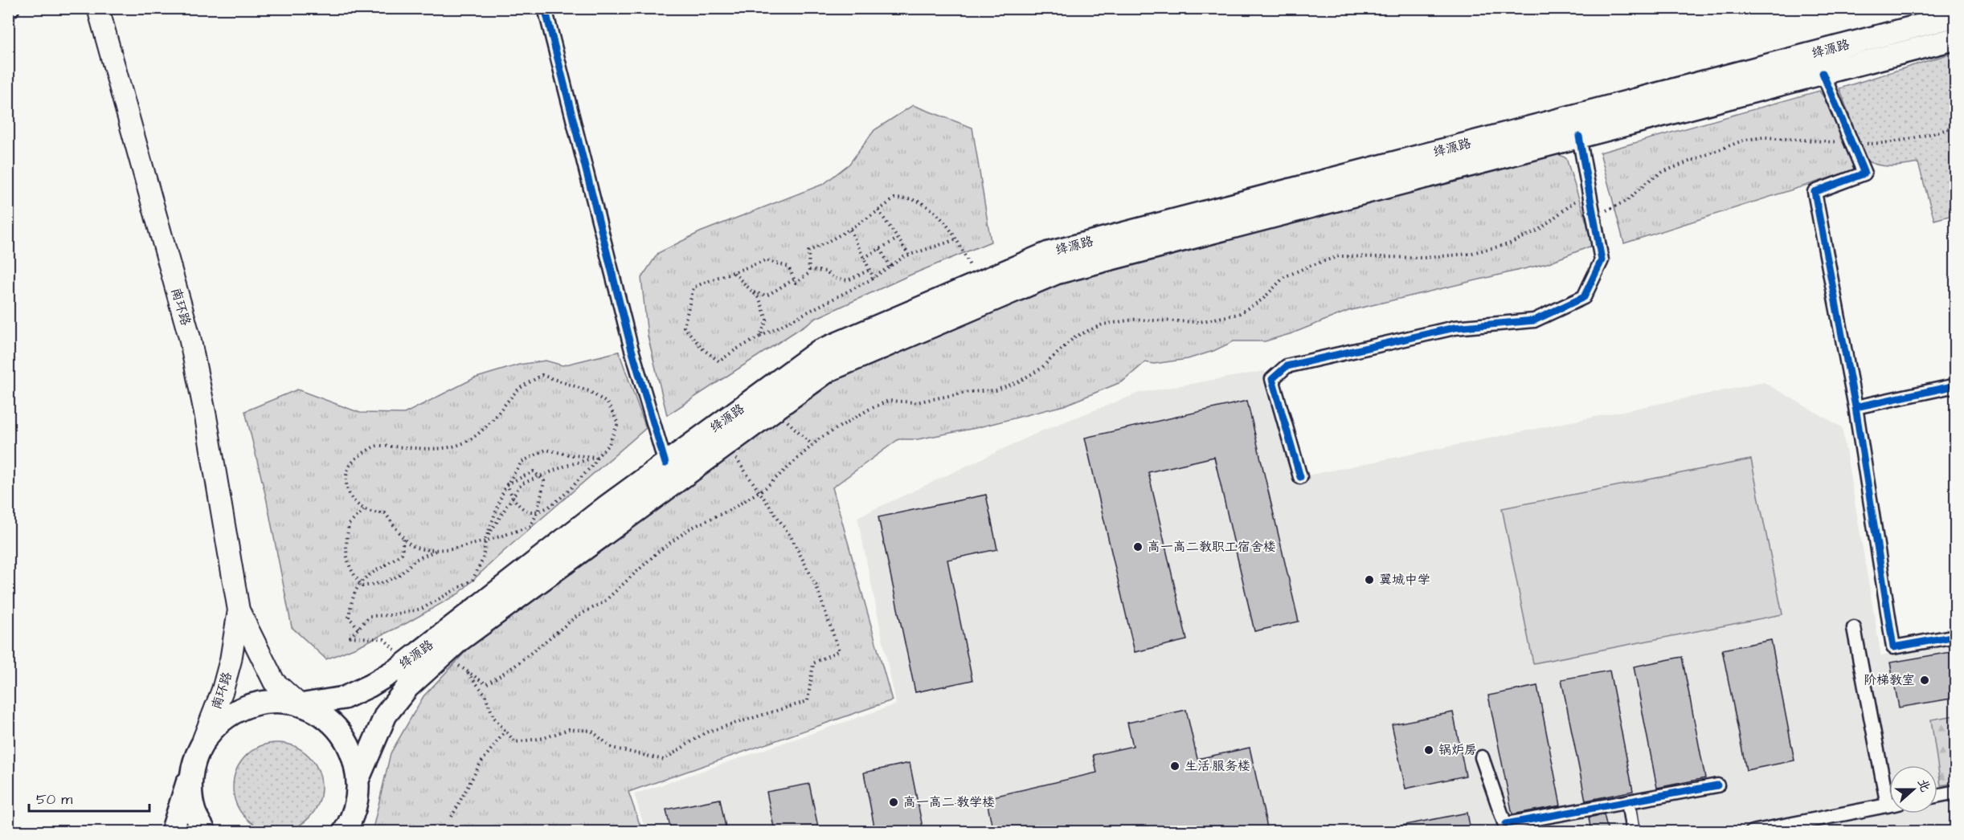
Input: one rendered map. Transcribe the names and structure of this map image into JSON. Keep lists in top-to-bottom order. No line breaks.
{"streets":{"highway":["绛源路"],"main road":["南环路"]},"crossings":[["绛源路","南环路"]],"places":["高一高二教职工宿舍楼","翼城中学","阶梯教室","锅炉房","生活·服务楼","高一高二·教学楼"],"scale_bar":"50 m","north":"right"}
